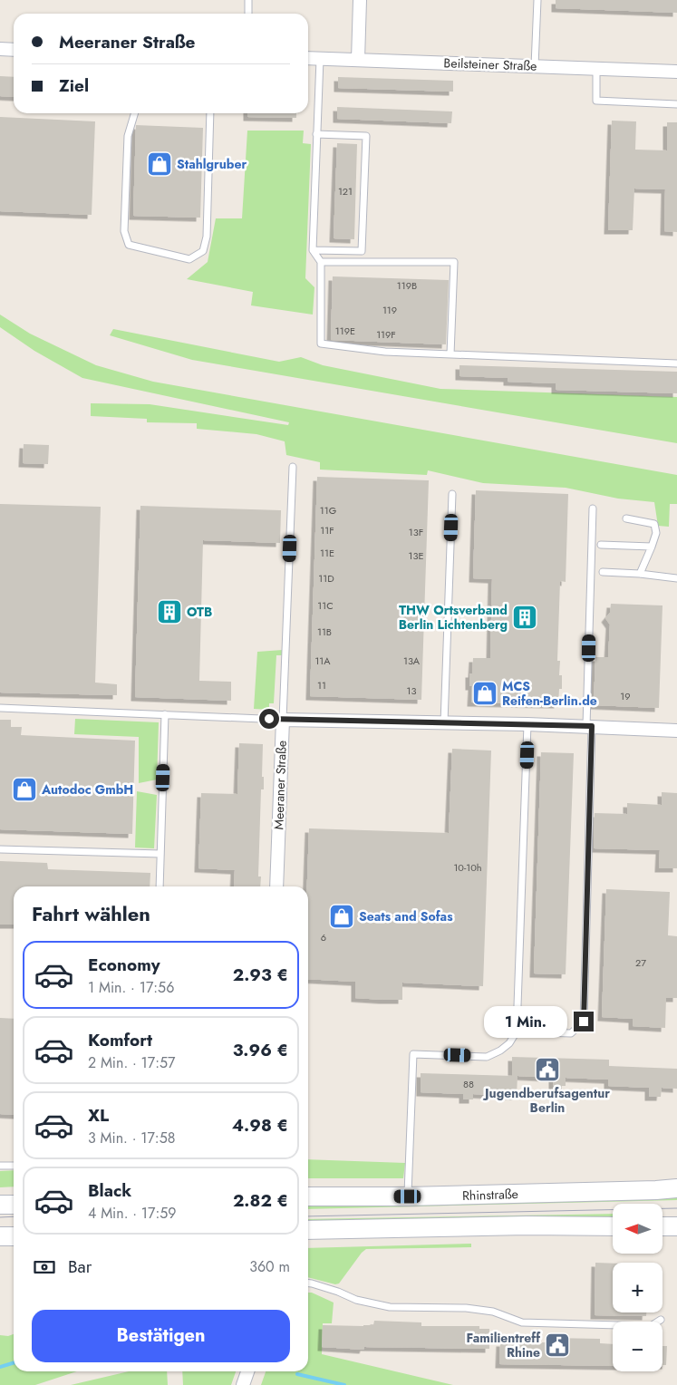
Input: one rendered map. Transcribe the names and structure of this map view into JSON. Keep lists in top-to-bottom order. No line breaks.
{"streets":{"main road":["Rhinstraße"],"street":["Beilsteiner Straße","Meeraner Straße"]},"places":{"shop":["Stahlgruber","MCS Reifen-Berlin.de","Autodoc GmbH","Seats and Sofas"],"building":["OTB","THW Ortsverband Berlin Lichtenberg"],"public building":["Jugendberufsagentur Berlin","Familientreff Rhine"]},"house_numbers":["121","119B","119","119E","119F","11G","11F","13F","11E","13E","11D","11C","11B","11A","13A","11","13","19","10-10h","6","27","88"],"north":"left","page":{"banner":["Meeraner Straße","Ziel"],"heading":"Fahrt wählen","list":[{"name":"Economy","note":"1 Min. · 17:56","value":"2.93 €"},{"name":"Komfort","note":"2 Min. · 17:57","value":"3.96 €"},{"name":"XL","note":"3 Min. · 17:58","value":"4.98 €"},{"name":"Black","note":"4 Min. · 17:59","value":"2.82 €"}],"bubble":"1 Min.","map_buttons":["+","−"],"pay":["Bar","360 m"],"buttons":"Bestätigen"}}
